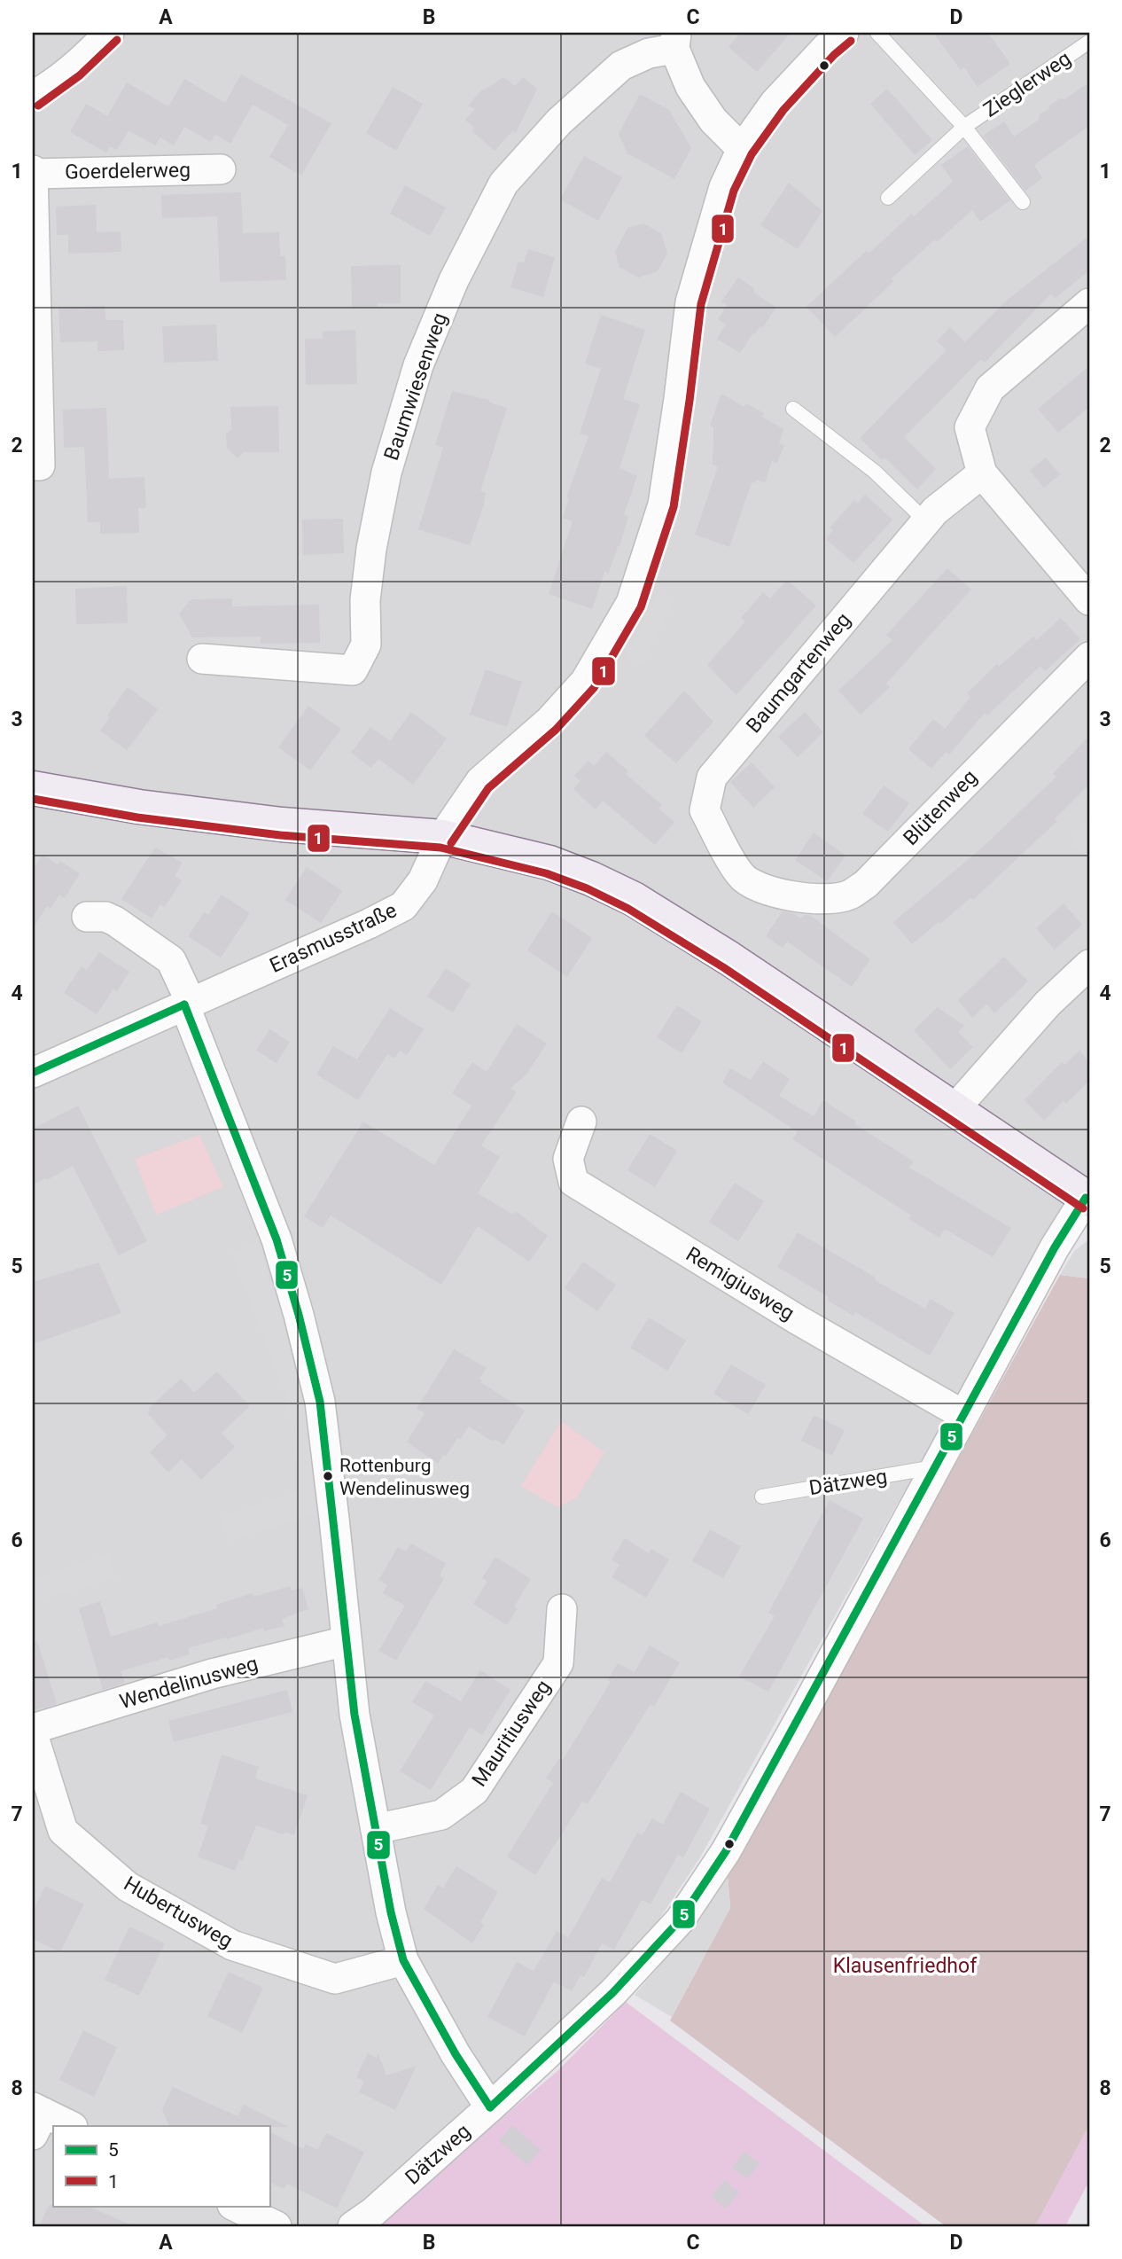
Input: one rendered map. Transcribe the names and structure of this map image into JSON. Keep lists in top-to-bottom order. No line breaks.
{"streets":{"street":["Goerdelerweg","Baumwiesenweg","Baumgartenweg","Blütenweg","Erasmusstraße","Remigiusweg","Dätzweg","Wendelinusweg","Mauritiusweg","Hubertusweg"],"lane":["Zieglerweg"]},"crossings":[["Baumgartenweg","Blütenweg"],["Remigiusweg","Dätzweg"]],"parks":["Klausenfriedhof"],"places":["Rottenburg Wendelinusweg"],"lines":["transit line 1","transit line 5"],"legend":["5","1"],"grid":{"columns":["A","B","C","D"],"rows":["1","2","3","4","5","6","7","8"]}}
